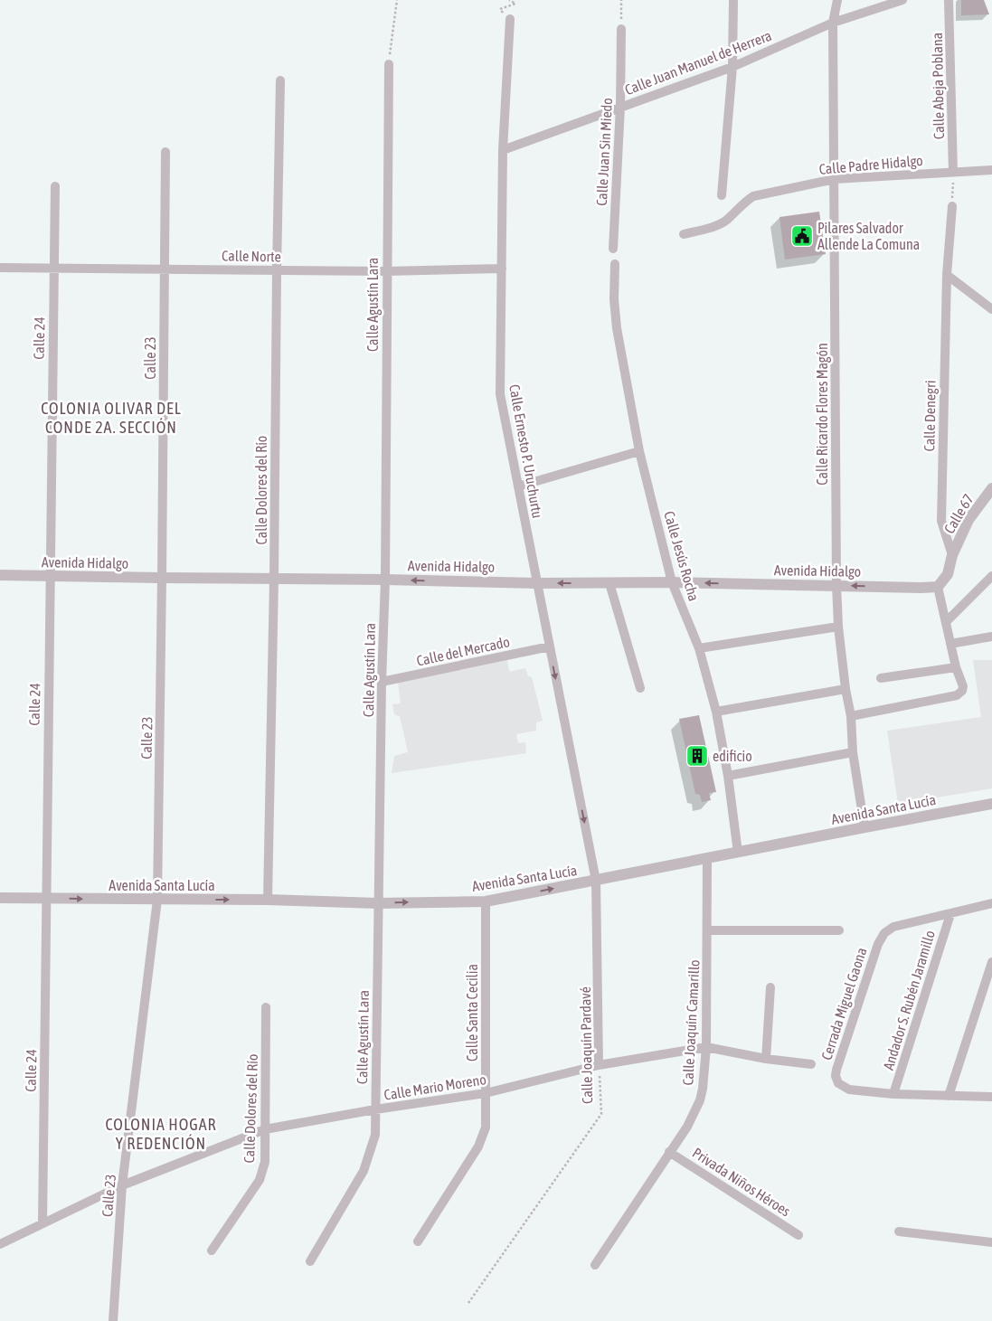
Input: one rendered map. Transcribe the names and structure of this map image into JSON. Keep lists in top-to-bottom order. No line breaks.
{"streets":{"street":["Calle Juan Manuel de Herrera","Calle Abeja Poblana","Calle Juan Sin Miedo","Calle Padre Hidalgo","Calle Norte","Calle Agustín Lara","Calle 24","Calle 23","Calle Ricardo Flores Magón","Calle Denegri","Calle Ernesto P. Uruchurtu","Calle Dolores del Río","Calle 67","Calle Jesús Rocha","Avenida Hidalgo","Calle del Mercado","Avenida Santa Lucía","Andador S. Rubén Jaramillo","Cerrada Miguel Gaona","Calle Santa Cecilia","Calle Joaquín Camarillo","Calle Joaquín Pardavé","Calle Mario Moreno","Privada Niños Héroes"]},"crossings":[["Calle Juan Manuel de Herrera","Calle Juan Sin Miedo"],["Calle Juan Manuel de Herrera","Calle Ricardo Flores Magón"],["Calle Juan Manuel de Herrera","Calle Ernesto P. Uruchurtu"],["Calle Abeja Poblana","Calle Padre Hidalgo"],["Calle Padre Hidalgo","Calle Ricardo Flores Magón"],["Calle Norte","Calle Agustín Lara"],["Calle Norte","Calle 24"],["Calle Norte","Calle 23"],["Calle Norte","Calle Ernesto P. Uruchurtu"],["Calle Norte","Calle Dolores del Río"],["Calle Agustín Lara","Avenida Hidalgo"],["Calle Agustín Lara","Calle del Mercado"],["Calle Agustín Lara","Avenida Santa Lucía"],["Calle Agustín Lara","Calle Mario Moreno"],["Calle 24","Avenida Hidalgo"],["Calle 24","Avenida Santa Lucía"],["Calle 24","Calle Mario Moreno"],["Calle 23","Avenida Hidalgo"],["Calle 23","Avenida Santa Lucía"],["Calle 23","Calle Mario Moreno"],["Calle Ricardo Flores Magón","Avenida Hidalgo"],["Calle Ricardo Flores Magón","Avenida Santa Lucía"],["Calle Denegri","Calle 67"],["Calle Ernesto P. Uruchurtu","Avenida Hidalgo"],["Calle Ernesto P. Uruchurtu","Calle del Mercado"],["Calle Ernesto P. Uruchurtu","Avenida Santa Lucía"],["Calle Ernesto P. Uruchurtu","Calle Joaquín Pardavé"],["Calle Dolores del Río","Avenida Hidalgo"],["Calle Dolores del Río","Avenida Santa Lucía"],["Calle Dolores del Río","Calle Mario Moreno"],["Calle Jesús Rocha","Avenida Hidalgo"],["Calle Jesús Rocha","Avenida Santa Lucía"],["Avenida Santa Lucía","Calle Santa Cecilia"],["Avenida Santa Lucía","Calle Joaquín Camarillo"],["Avenida Santa Lucía","Calle Joaquín Pardavé"],["Andador S. Rubén Jaramillo","Cerrada Miguel Gaona"],["Calle Santa Cecilia","Calle Mario Moreno"],["Calle Joaquín Camarillo","Calle Mario Moreno"],["Calle Joaquín Camarillo","Privada Niños Héroes"],["Calle Joaquín Pardavé","Calle Mario Moreno"]],"one_way":["Avenida Santa Lucía"],"districts":["COLONIA OLIVAR DEL CONDE 2A. SECCIÓN","COLONIA HOGAR Y REDENCIÓN"],"places":{"public building":["Pilares Salvador Allende La Comuna"],"building":["edificio"]}}
